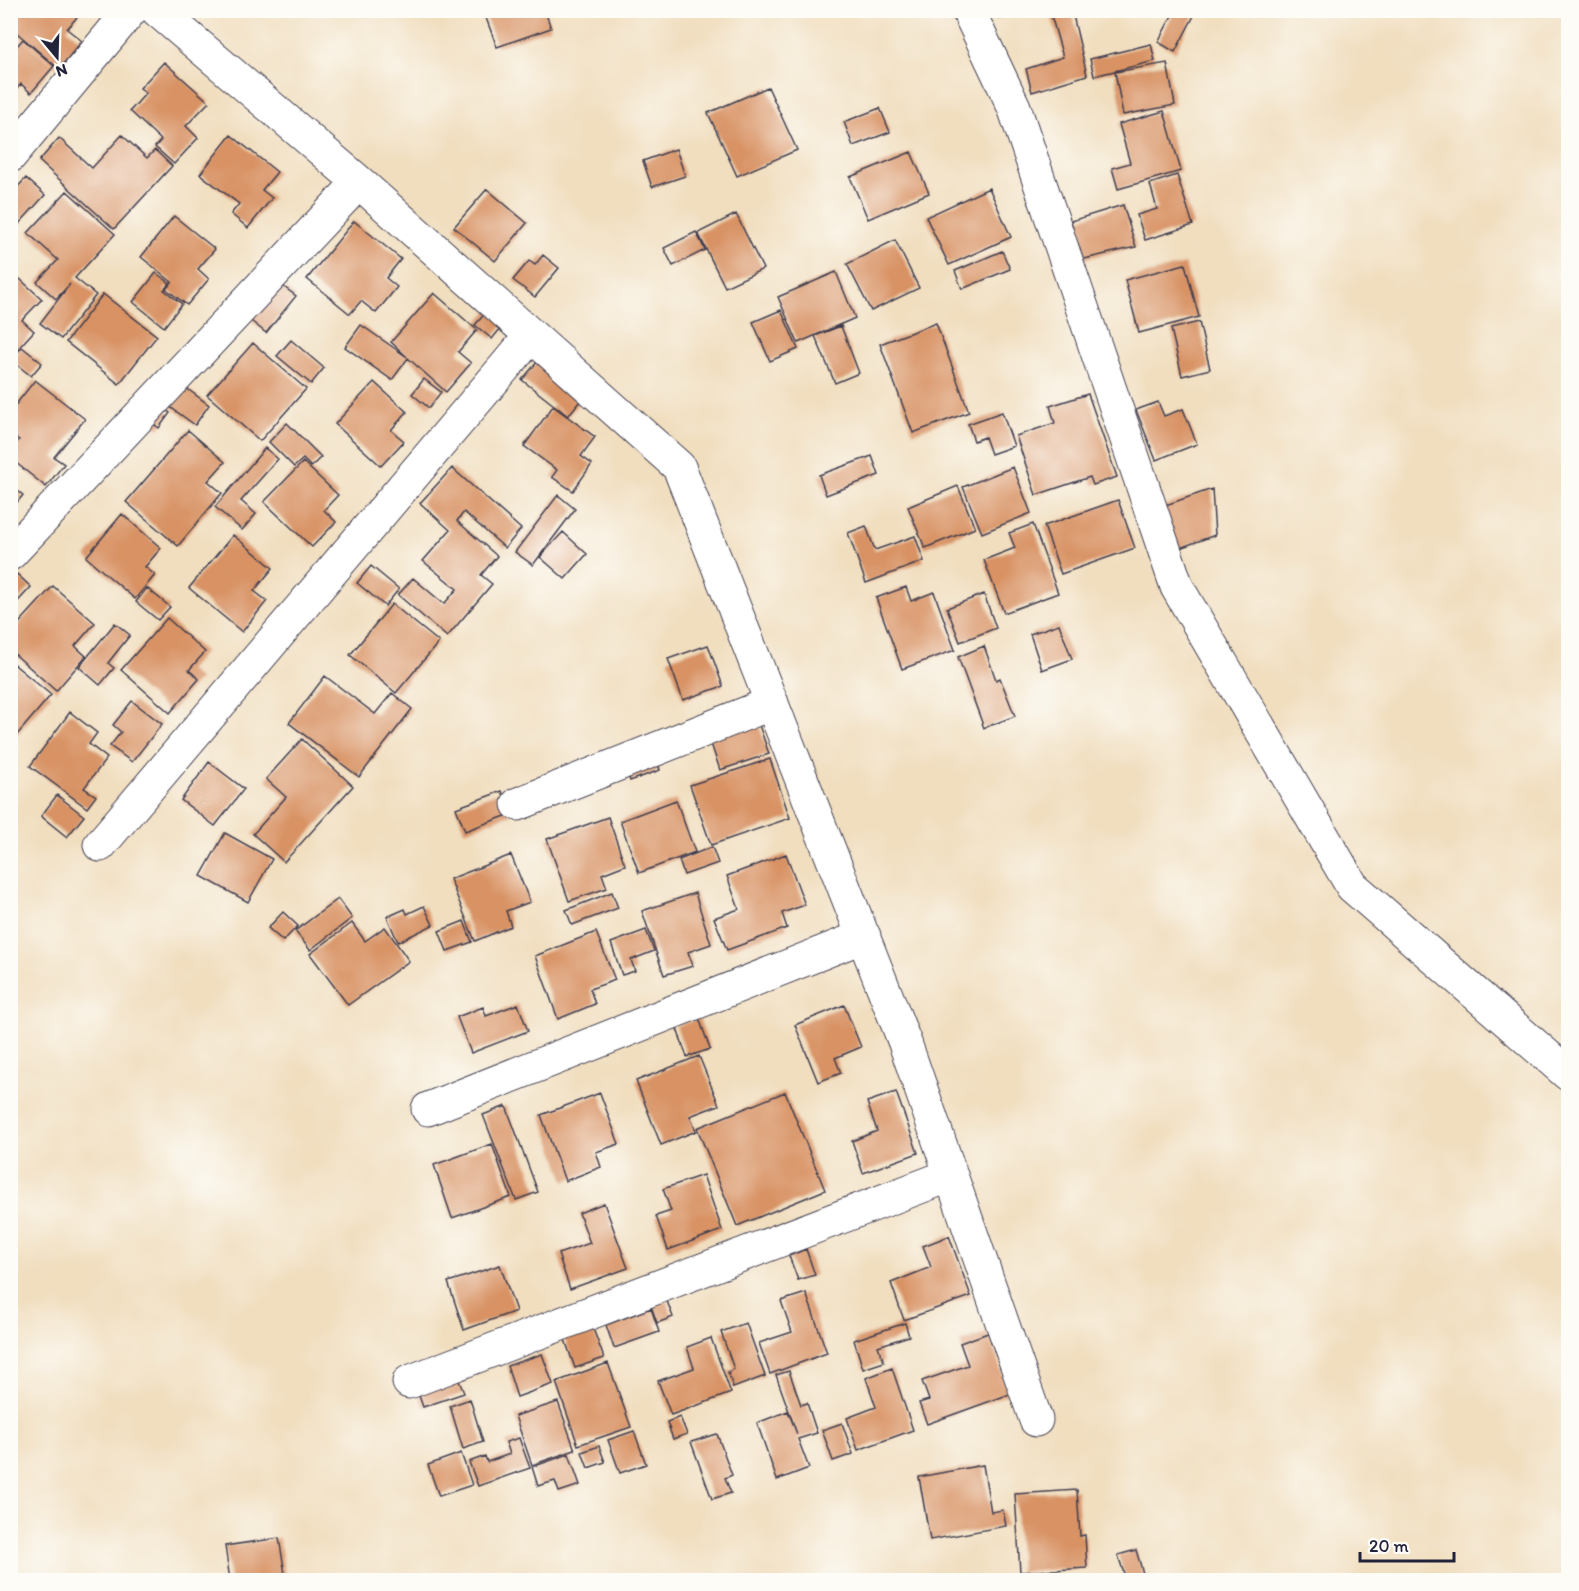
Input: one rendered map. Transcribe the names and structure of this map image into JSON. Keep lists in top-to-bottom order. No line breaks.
{"scale_bar":"20 m","north":"bottom"}
